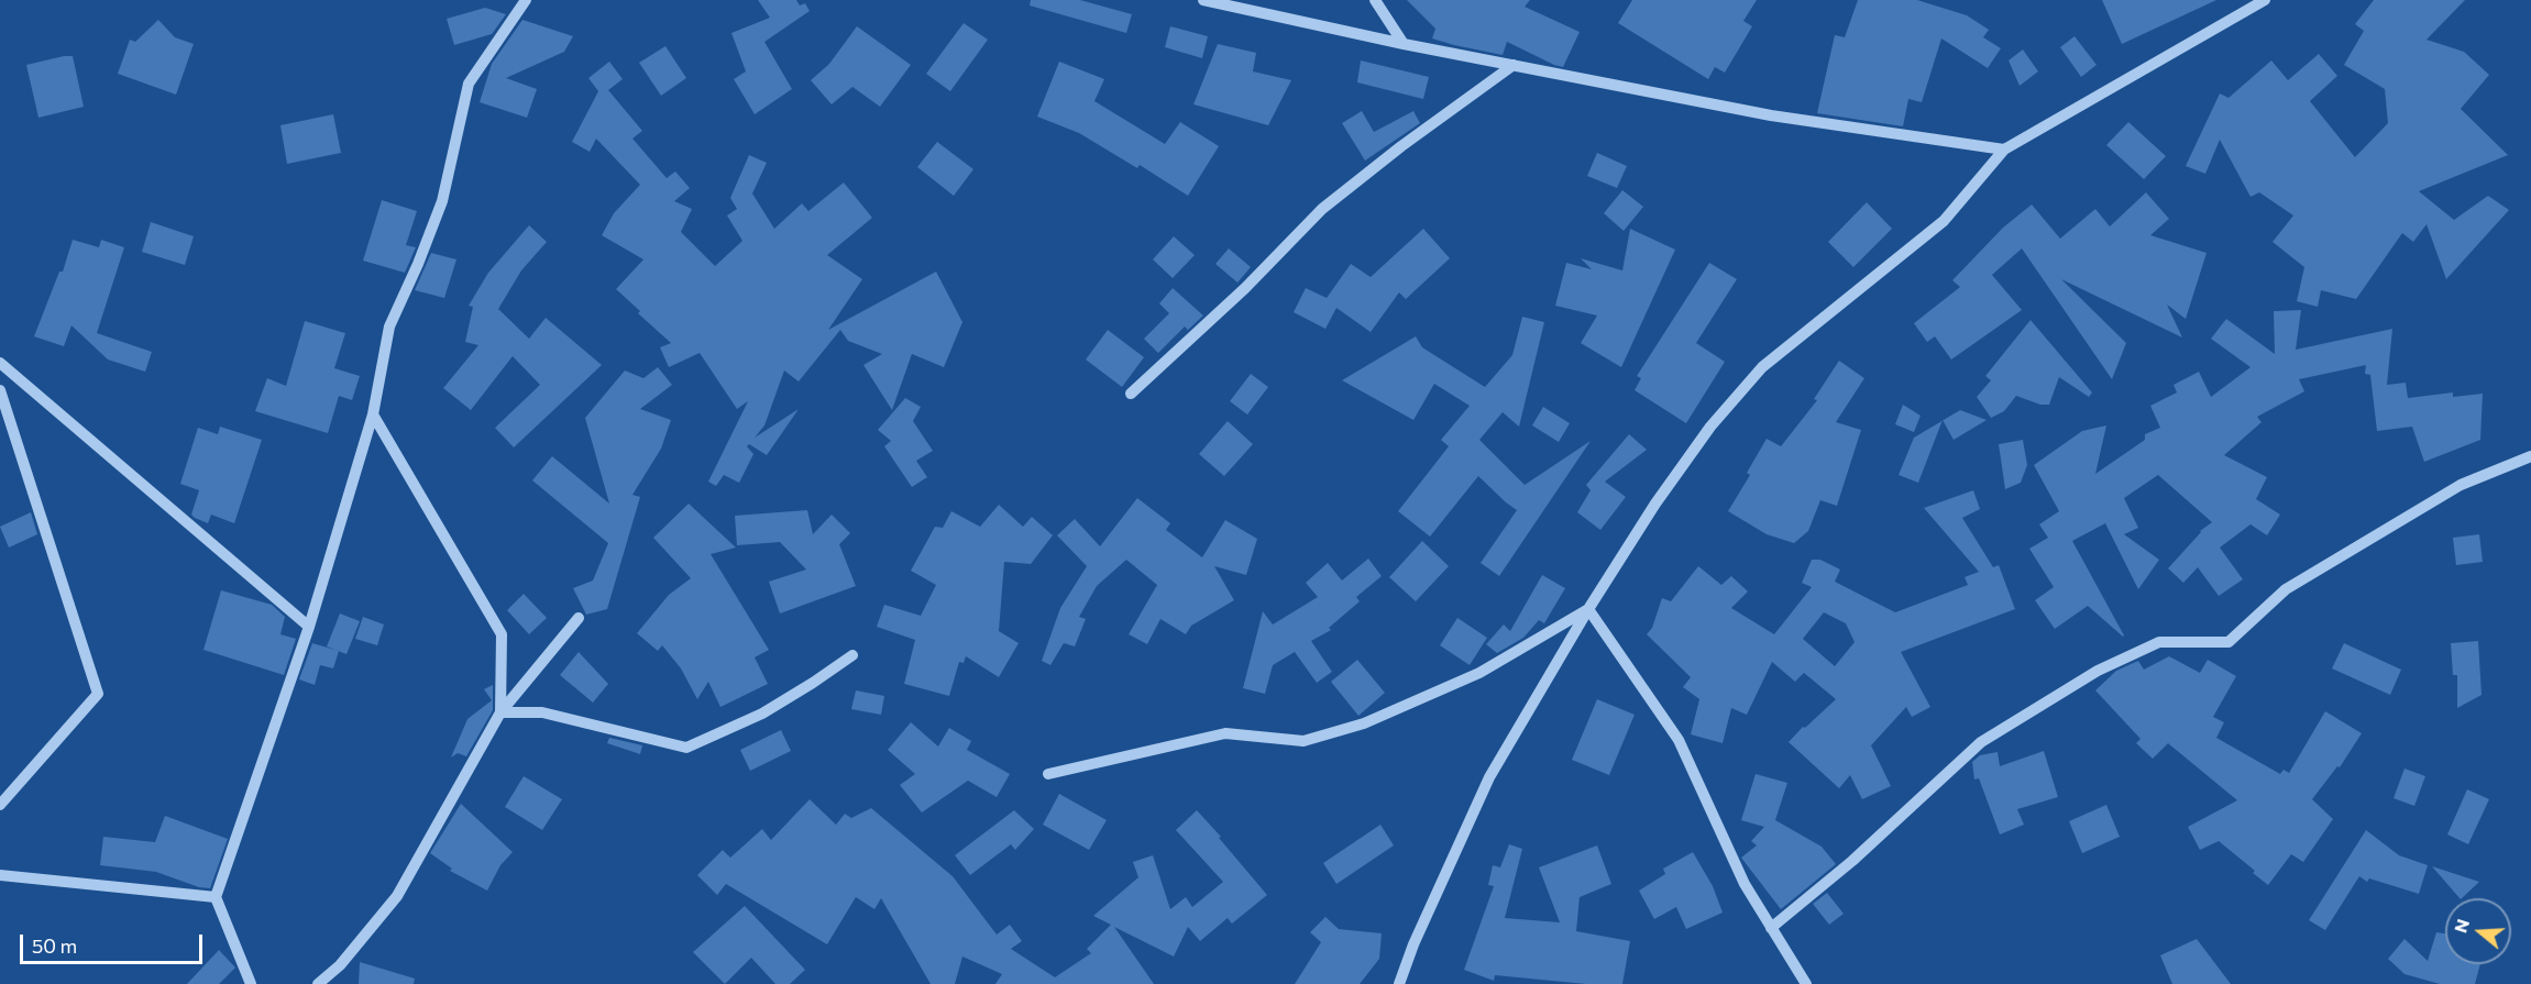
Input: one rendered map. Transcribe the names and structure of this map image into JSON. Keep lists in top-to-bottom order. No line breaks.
{"scale_bar":"50 m","north":"left"}
